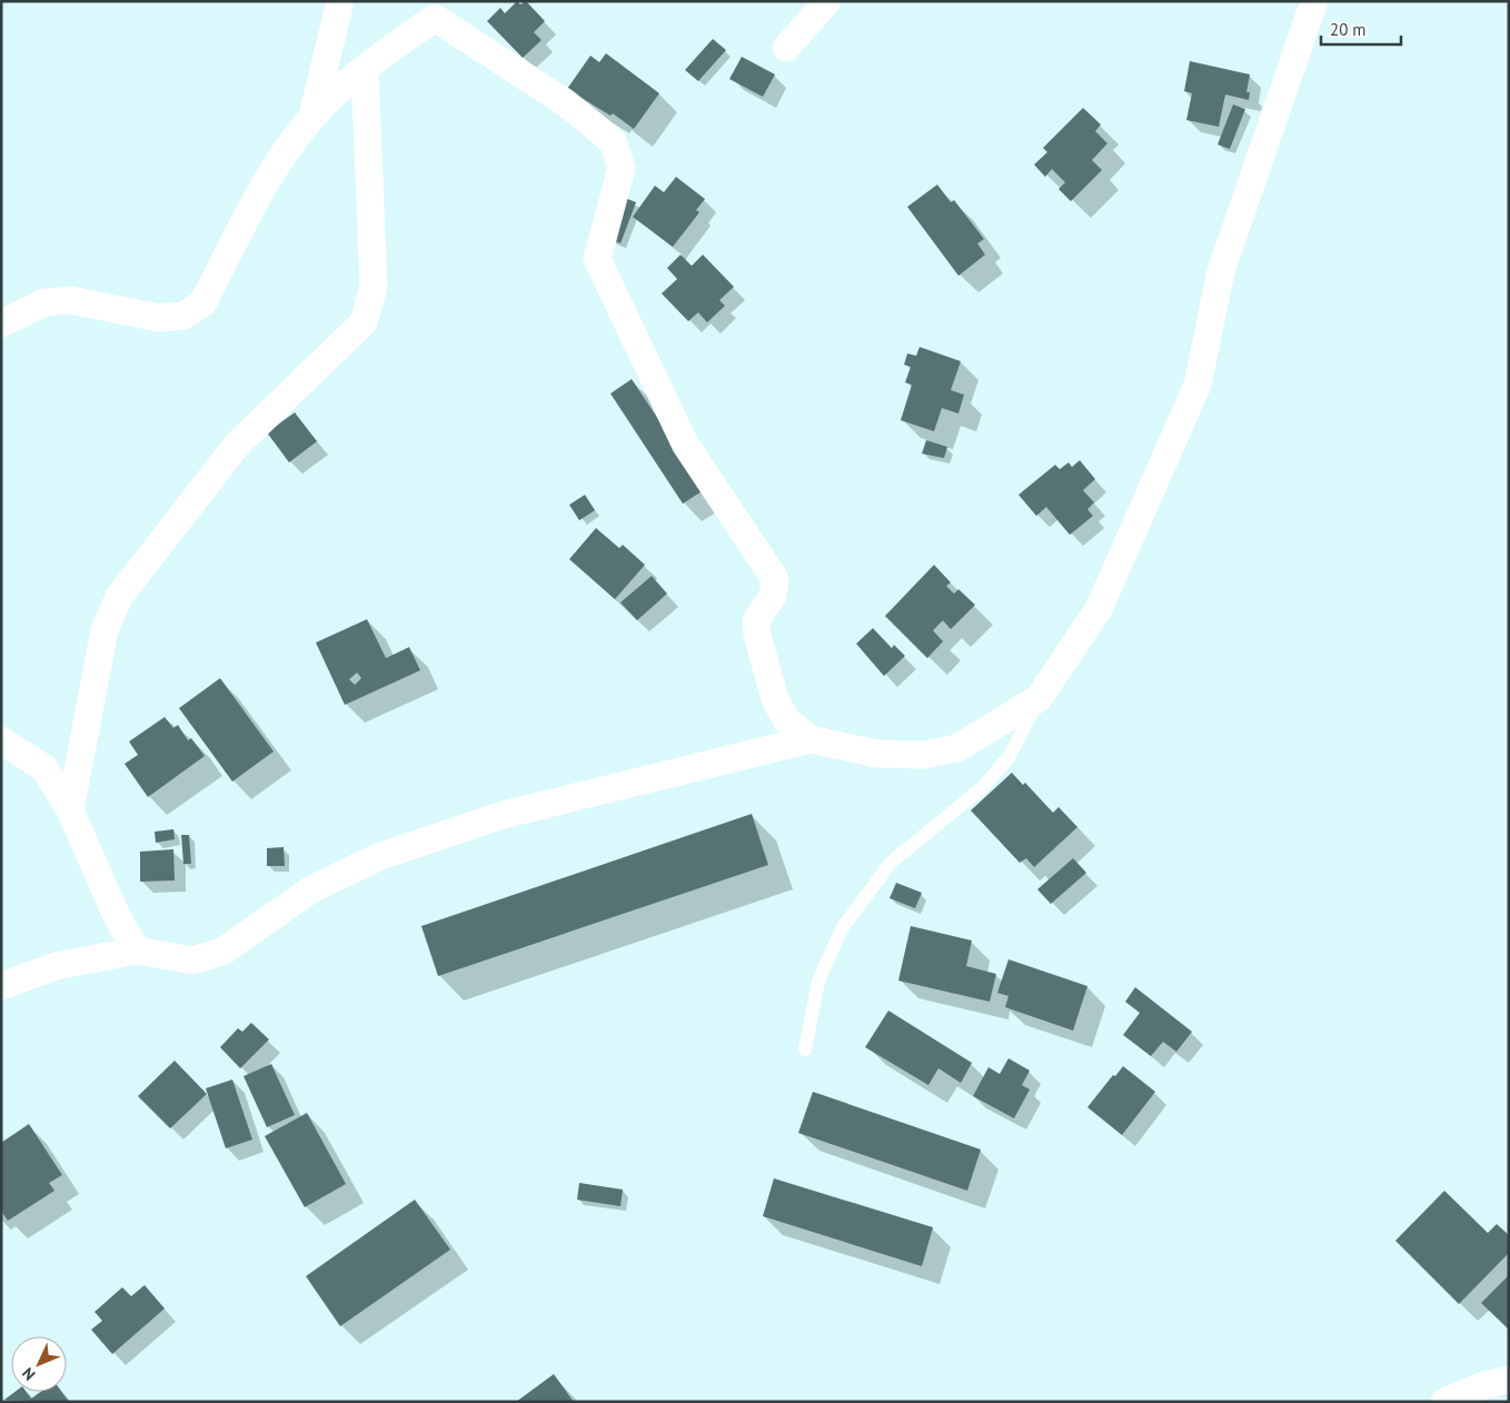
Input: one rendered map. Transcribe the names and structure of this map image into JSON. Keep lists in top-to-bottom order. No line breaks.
{"scale_bar":"20 m","north":"bottom left"}
